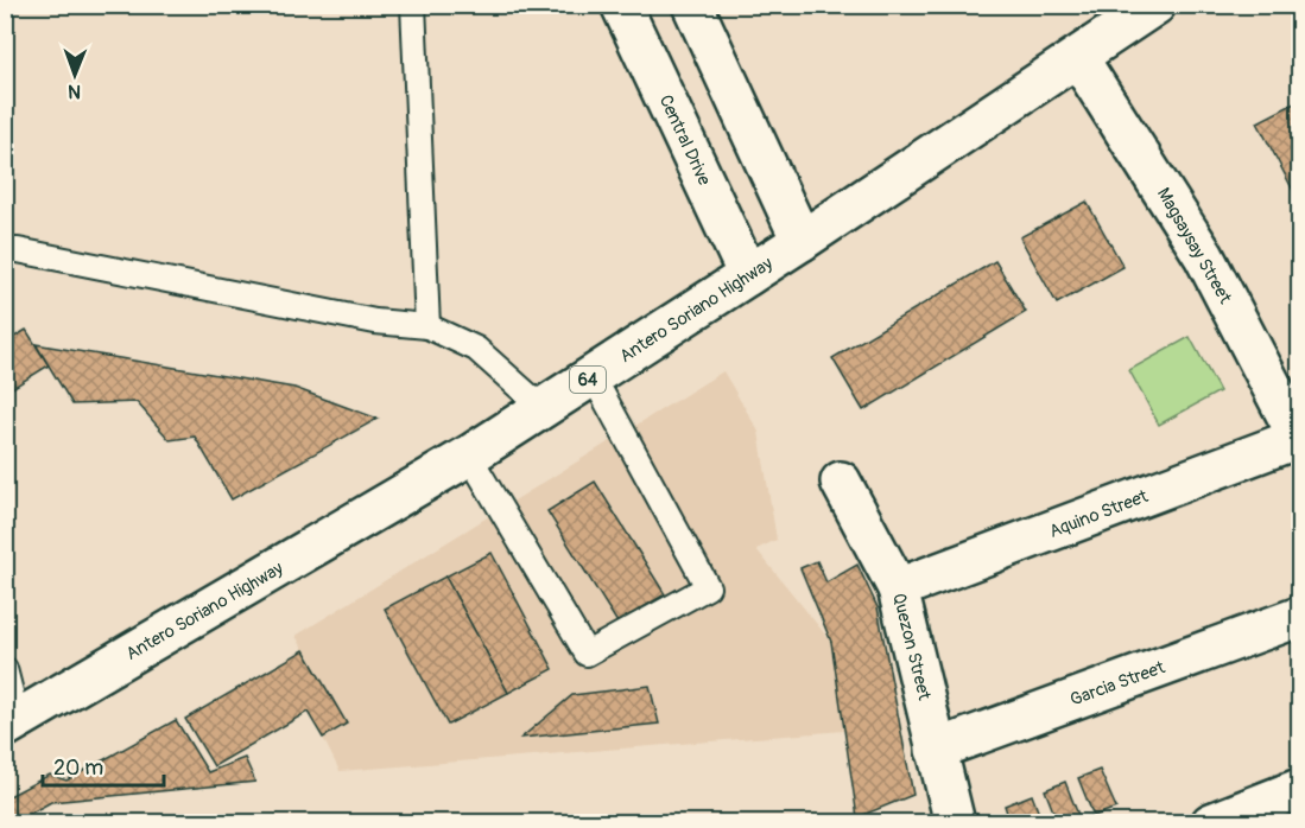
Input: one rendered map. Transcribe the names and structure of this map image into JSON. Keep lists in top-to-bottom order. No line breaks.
{"streets":{"street":["Central Drive","Magsaysay Street","Antero Soriano Highway","64","Aquino Street","Quezon Street","Garcia Street"]},"crossings":[["Central Drive","Antero Soriano Highway"],["Magsaysay Street","Antero Soriano Highway"],["Magsaysay Street","Aquino Street"],["Aquino Street","Quezon Street"],["Quezon Street","Garcia Street"]],"scale_bar":"20 m","north":"bottom"}
